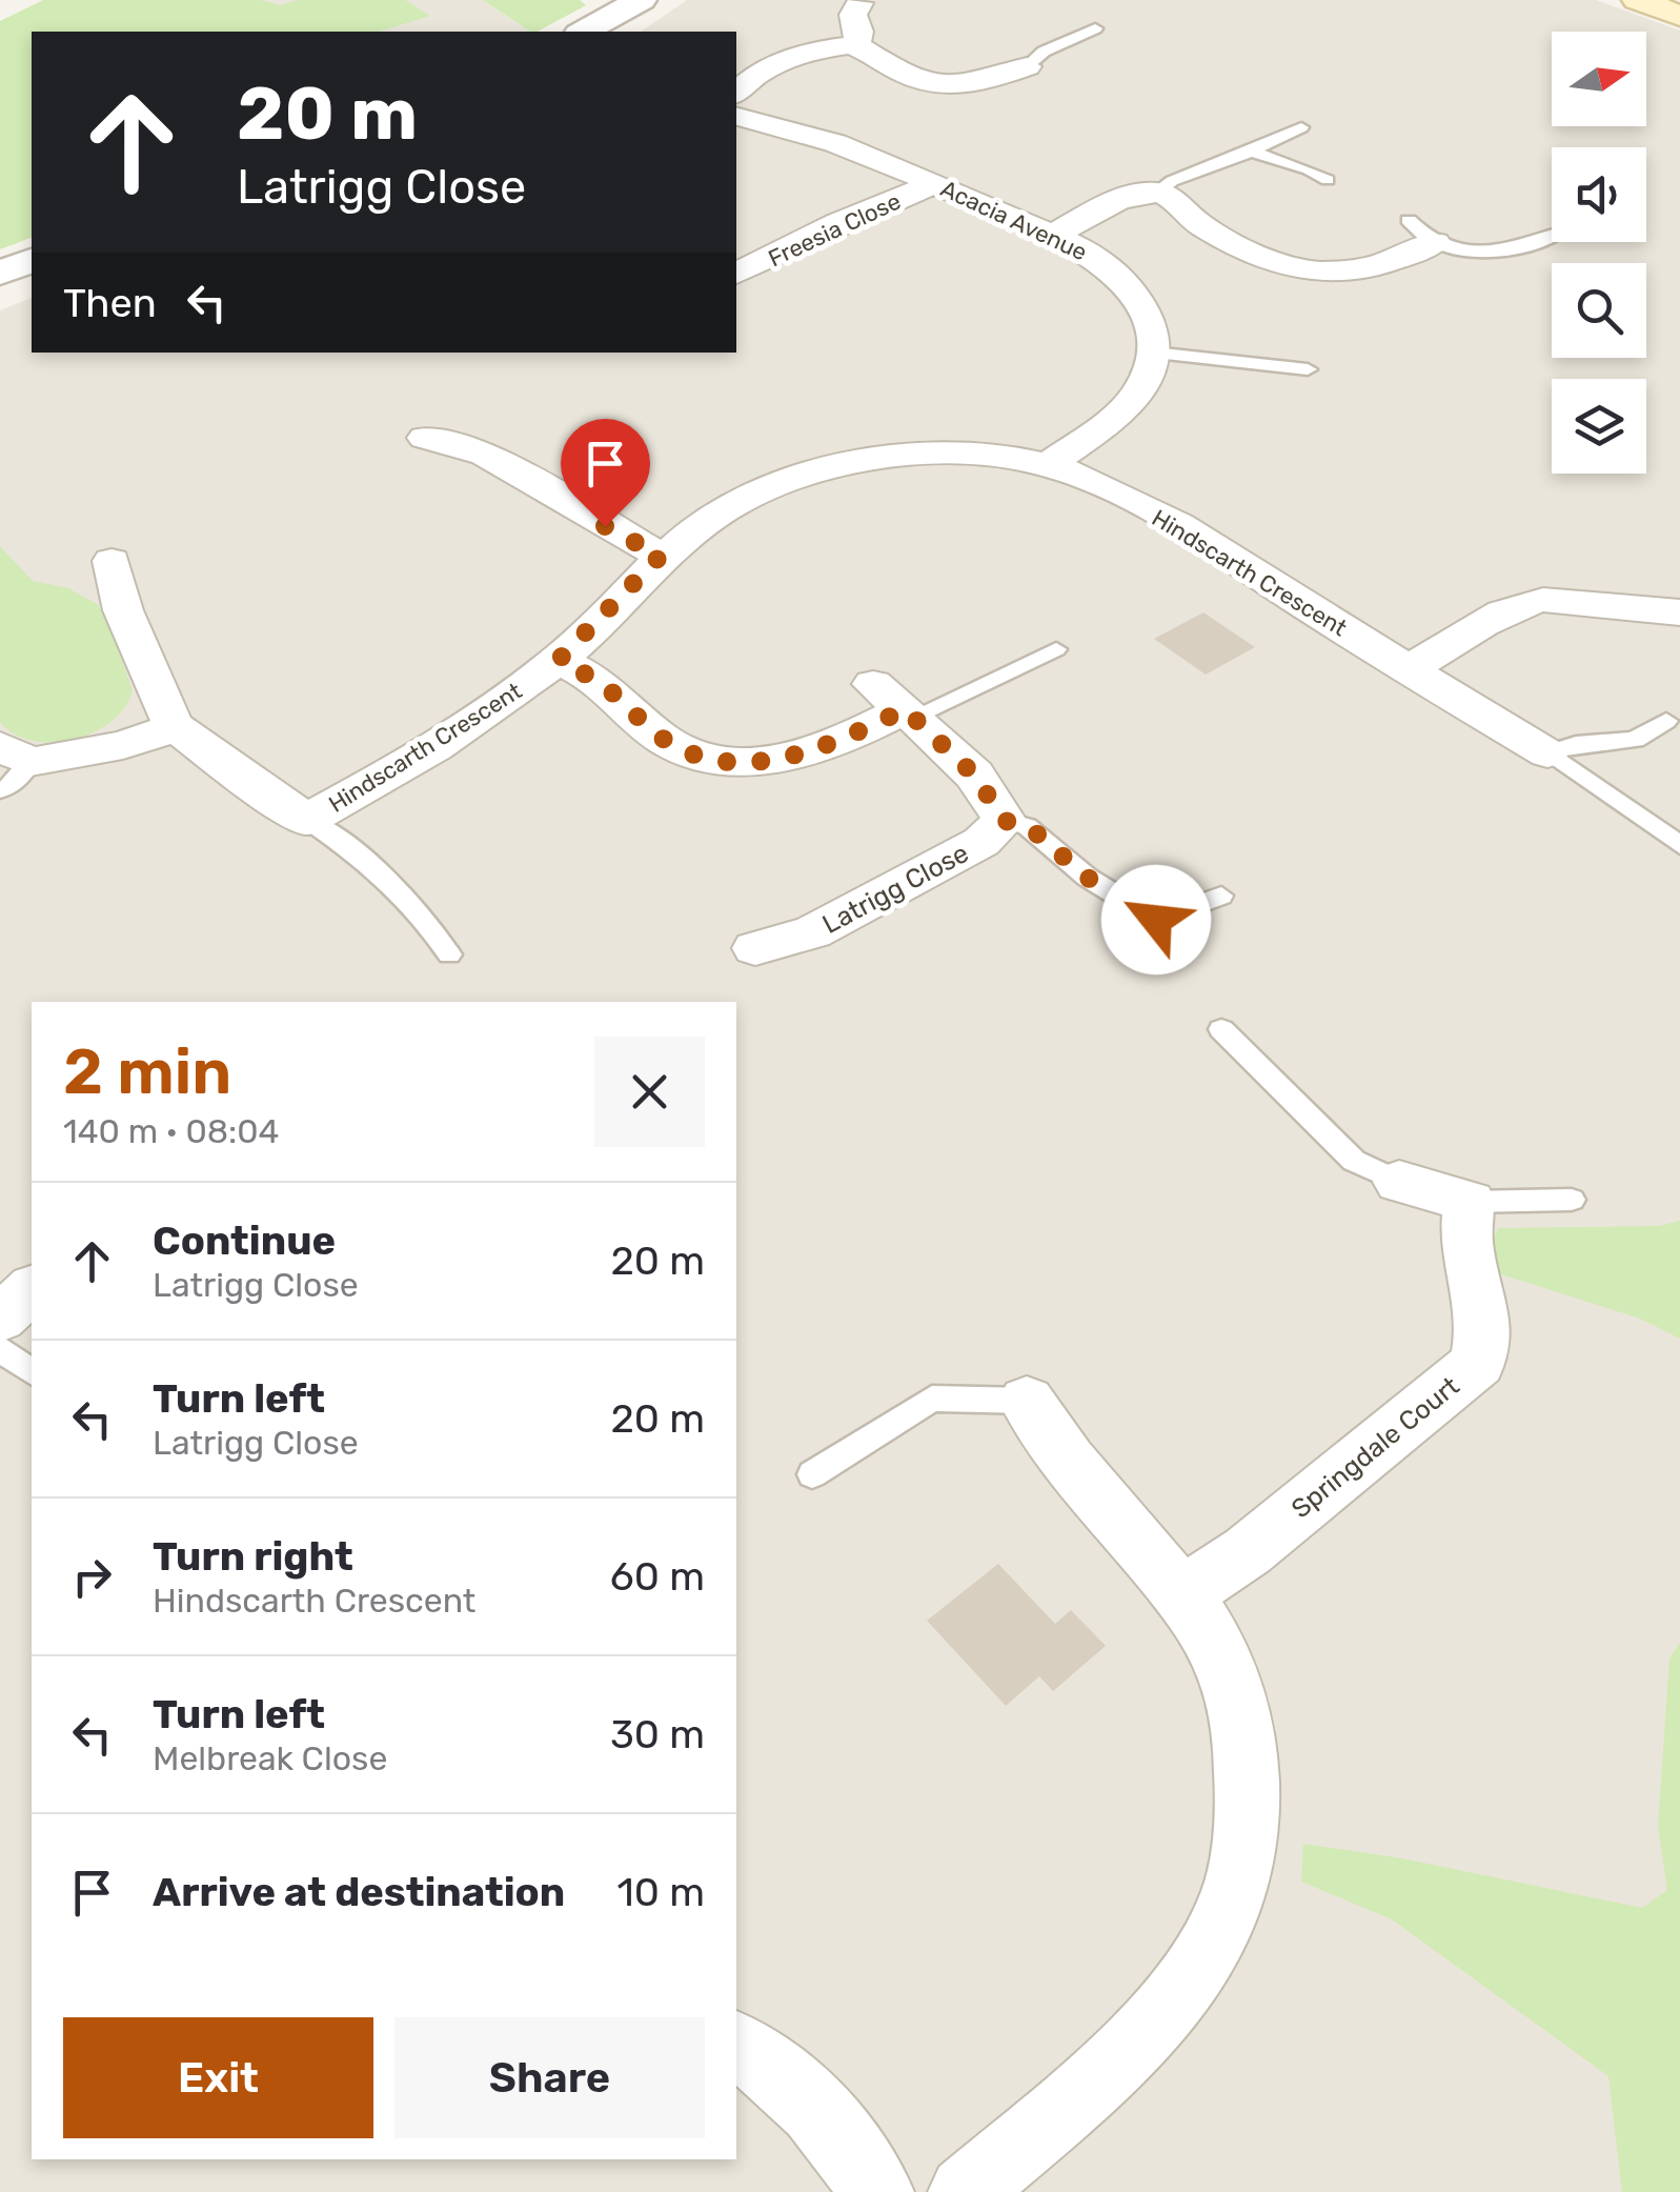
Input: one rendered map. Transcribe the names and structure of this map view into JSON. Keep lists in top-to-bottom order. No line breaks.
{"streets":{"street":["Acacia Avenue","Freesia Close","Hindscarth Crescent","Latrigg Close","Springdale Court"]},"crossings":[["Acacia Avenue","Freesia Close"]],"north":"right","page":{"turn":["20 m","Latrigg Close"],"then":"Then","heading":["2 min","140 m · 08:04"],"list":[{"name":"Continue","note":"Latrigg Close","value":"20 m"},{"name":"Turn left","note":"Latrigg Close","value":"20 m"},{"name":"Turn right","note":"Hindscarth Crescent","value":"60 m"},{"name":"Turn left","note":"Melbreak Close","value":"30 m"},{"name":"Arrive at destination","value":"10 m"}],"buttons":["Exit","Share"]}}
